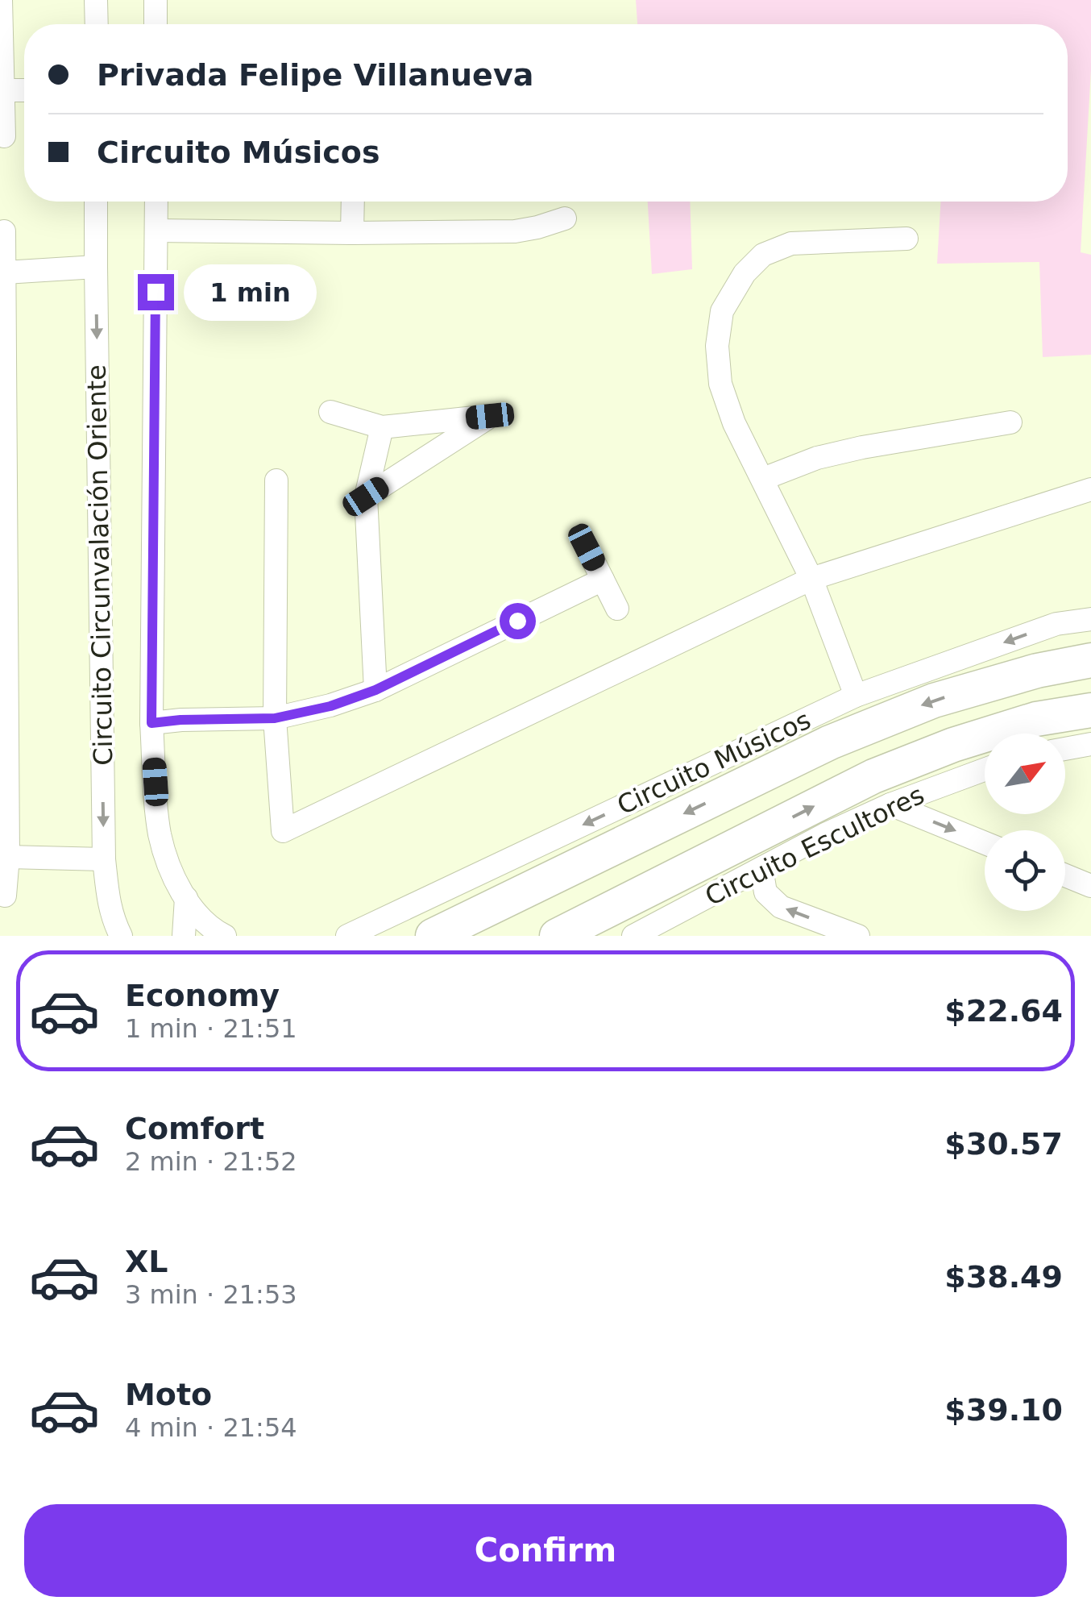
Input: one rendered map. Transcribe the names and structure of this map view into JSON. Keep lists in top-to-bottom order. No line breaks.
{"streets":{"street":["Circuito Circunvalación Oriente","Circuito Músicos","Circuito Escultores"]},"north":"top right","page":{"banner":["Privada Felipe Villanueva","Circuito Músicos"],"bubble":"1 min","list":[{"name":"Economy","note":"1 min · 21:51","value":"$22.64"},{"name":"Comfort","note":"2 min · 21:52","value":"$30.57"},{"name":"XL","note":"3 min · 21:53","value":"$38.49"},{"name":"Moto","note":"4 min · 21:54","value":"$39.10"}],"buttons":"Confirm"}}
